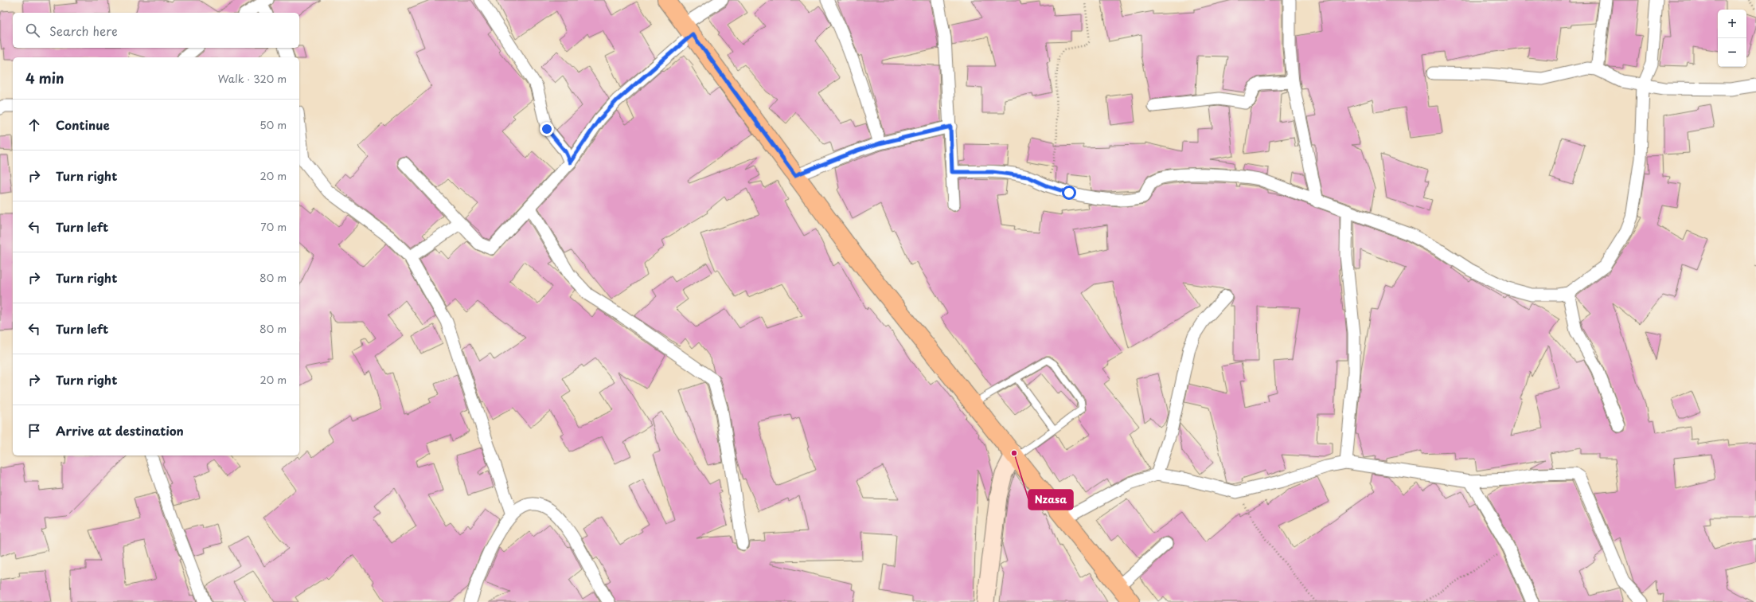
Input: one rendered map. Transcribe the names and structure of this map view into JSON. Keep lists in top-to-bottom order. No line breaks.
{"places":["Nzasa"],"page":{"map_buttons":["+","−"],"search":"Search here","heading":["4 min","Walk · 320 m"],"list":[["Continue","50 m"],["Turn right","20 m"],["Turn left","70 m"],["Turn right","80 m"],["Turn left","80 m"],["Turn right","20 m"],"Arrive at destination"]}}
